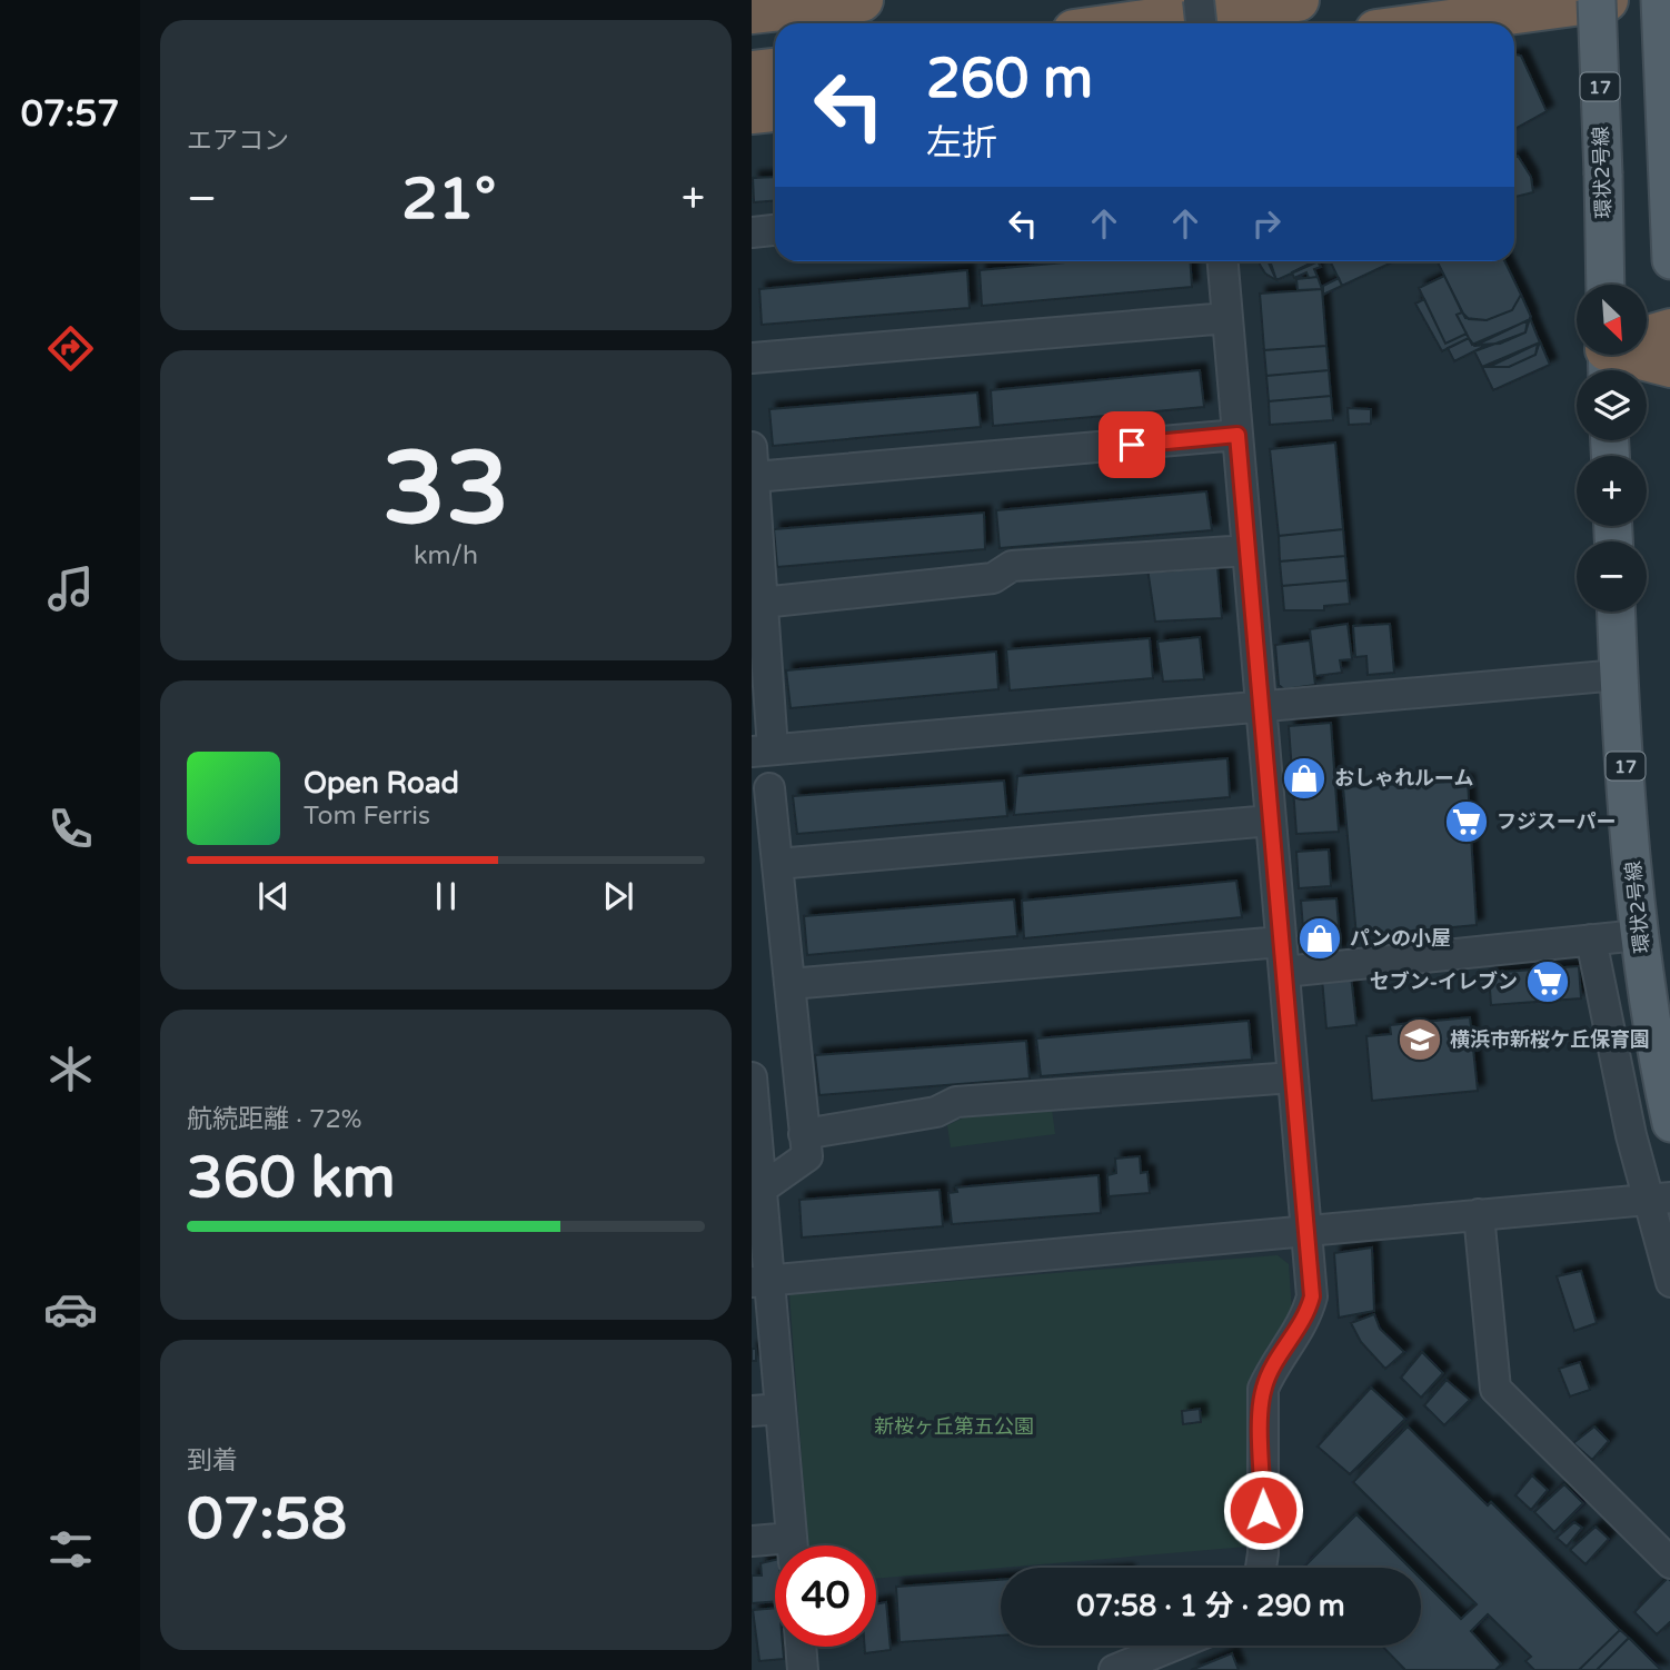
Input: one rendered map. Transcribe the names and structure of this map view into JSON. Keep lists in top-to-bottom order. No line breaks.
{"streets":{"main road":["17","環状2号線"]},"parks":["新桜ヶ丘第五公園"],"places":{"shop":["おしゃれルーム","パンの小屋"],"supermarket":["フジスーパー","セブン-イレブン"],"school or university":["横浜市新桜ケ丘保育園"]},"north":"bottom right","page":{"tabs":"07:57","tile":["エアコン",["33","km/h"],["航続距離 · 72%","360 km"],["到着","07:58"]],"turn":["260 m","左折"],"heat":["−","21°","+"],"map_buttons":["+","−"],"song":["Open Road","Tom Ferris"],"limit":"40","trip":"07:58 · 1 分 · 290 m"}}
